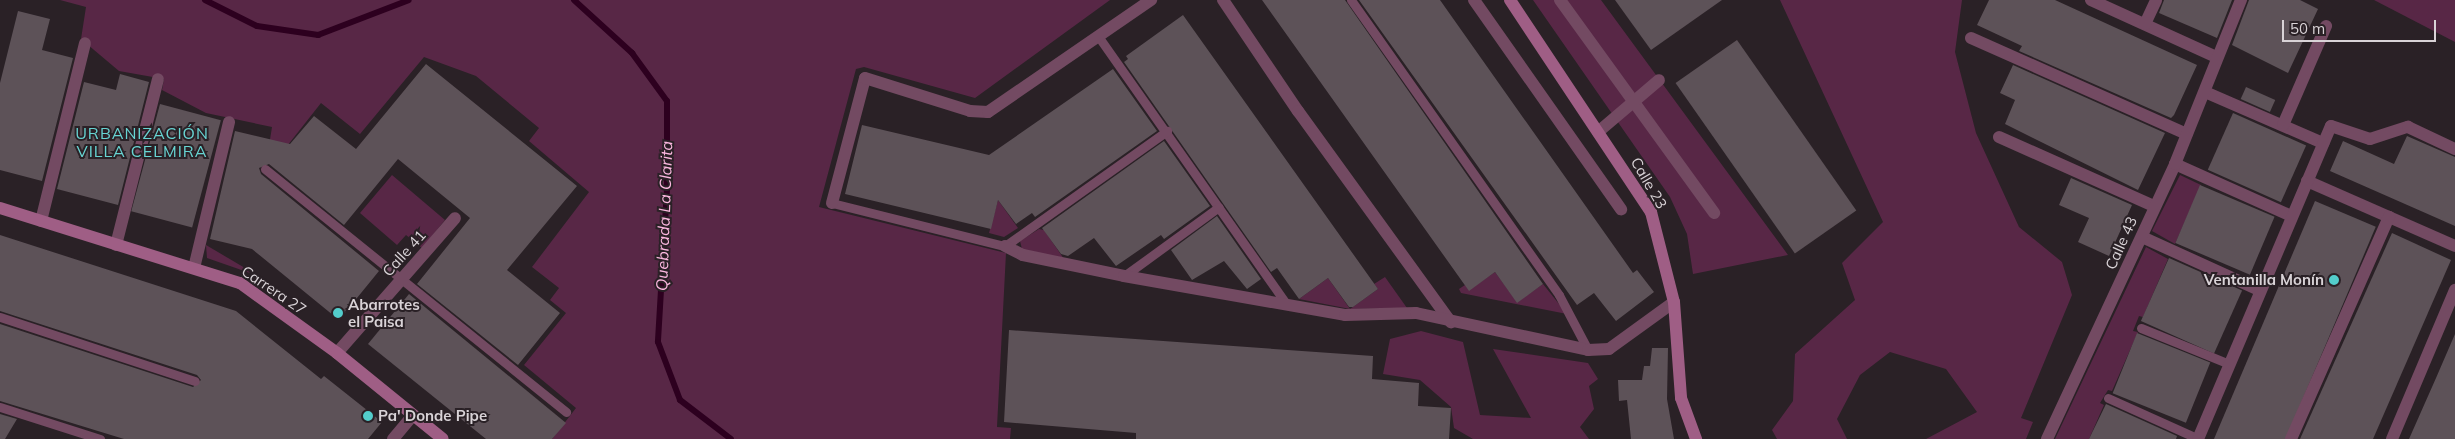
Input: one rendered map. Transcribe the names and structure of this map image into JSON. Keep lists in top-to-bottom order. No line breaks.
{"streets":{"street":["Calle 23","Calle 43","Calle 41","Carrera 27"]},"crossings":[["Calle 41","Carrera 27"]],"districts":["URBANIZACIÓN VILLA CELMIRA"],"water":["Quebrada La Clarita"],"places":["Ventanilla Monín","Abarrotes el Paisa","Pa' Donde Pipe"],"scale_bar":"50 m"}
